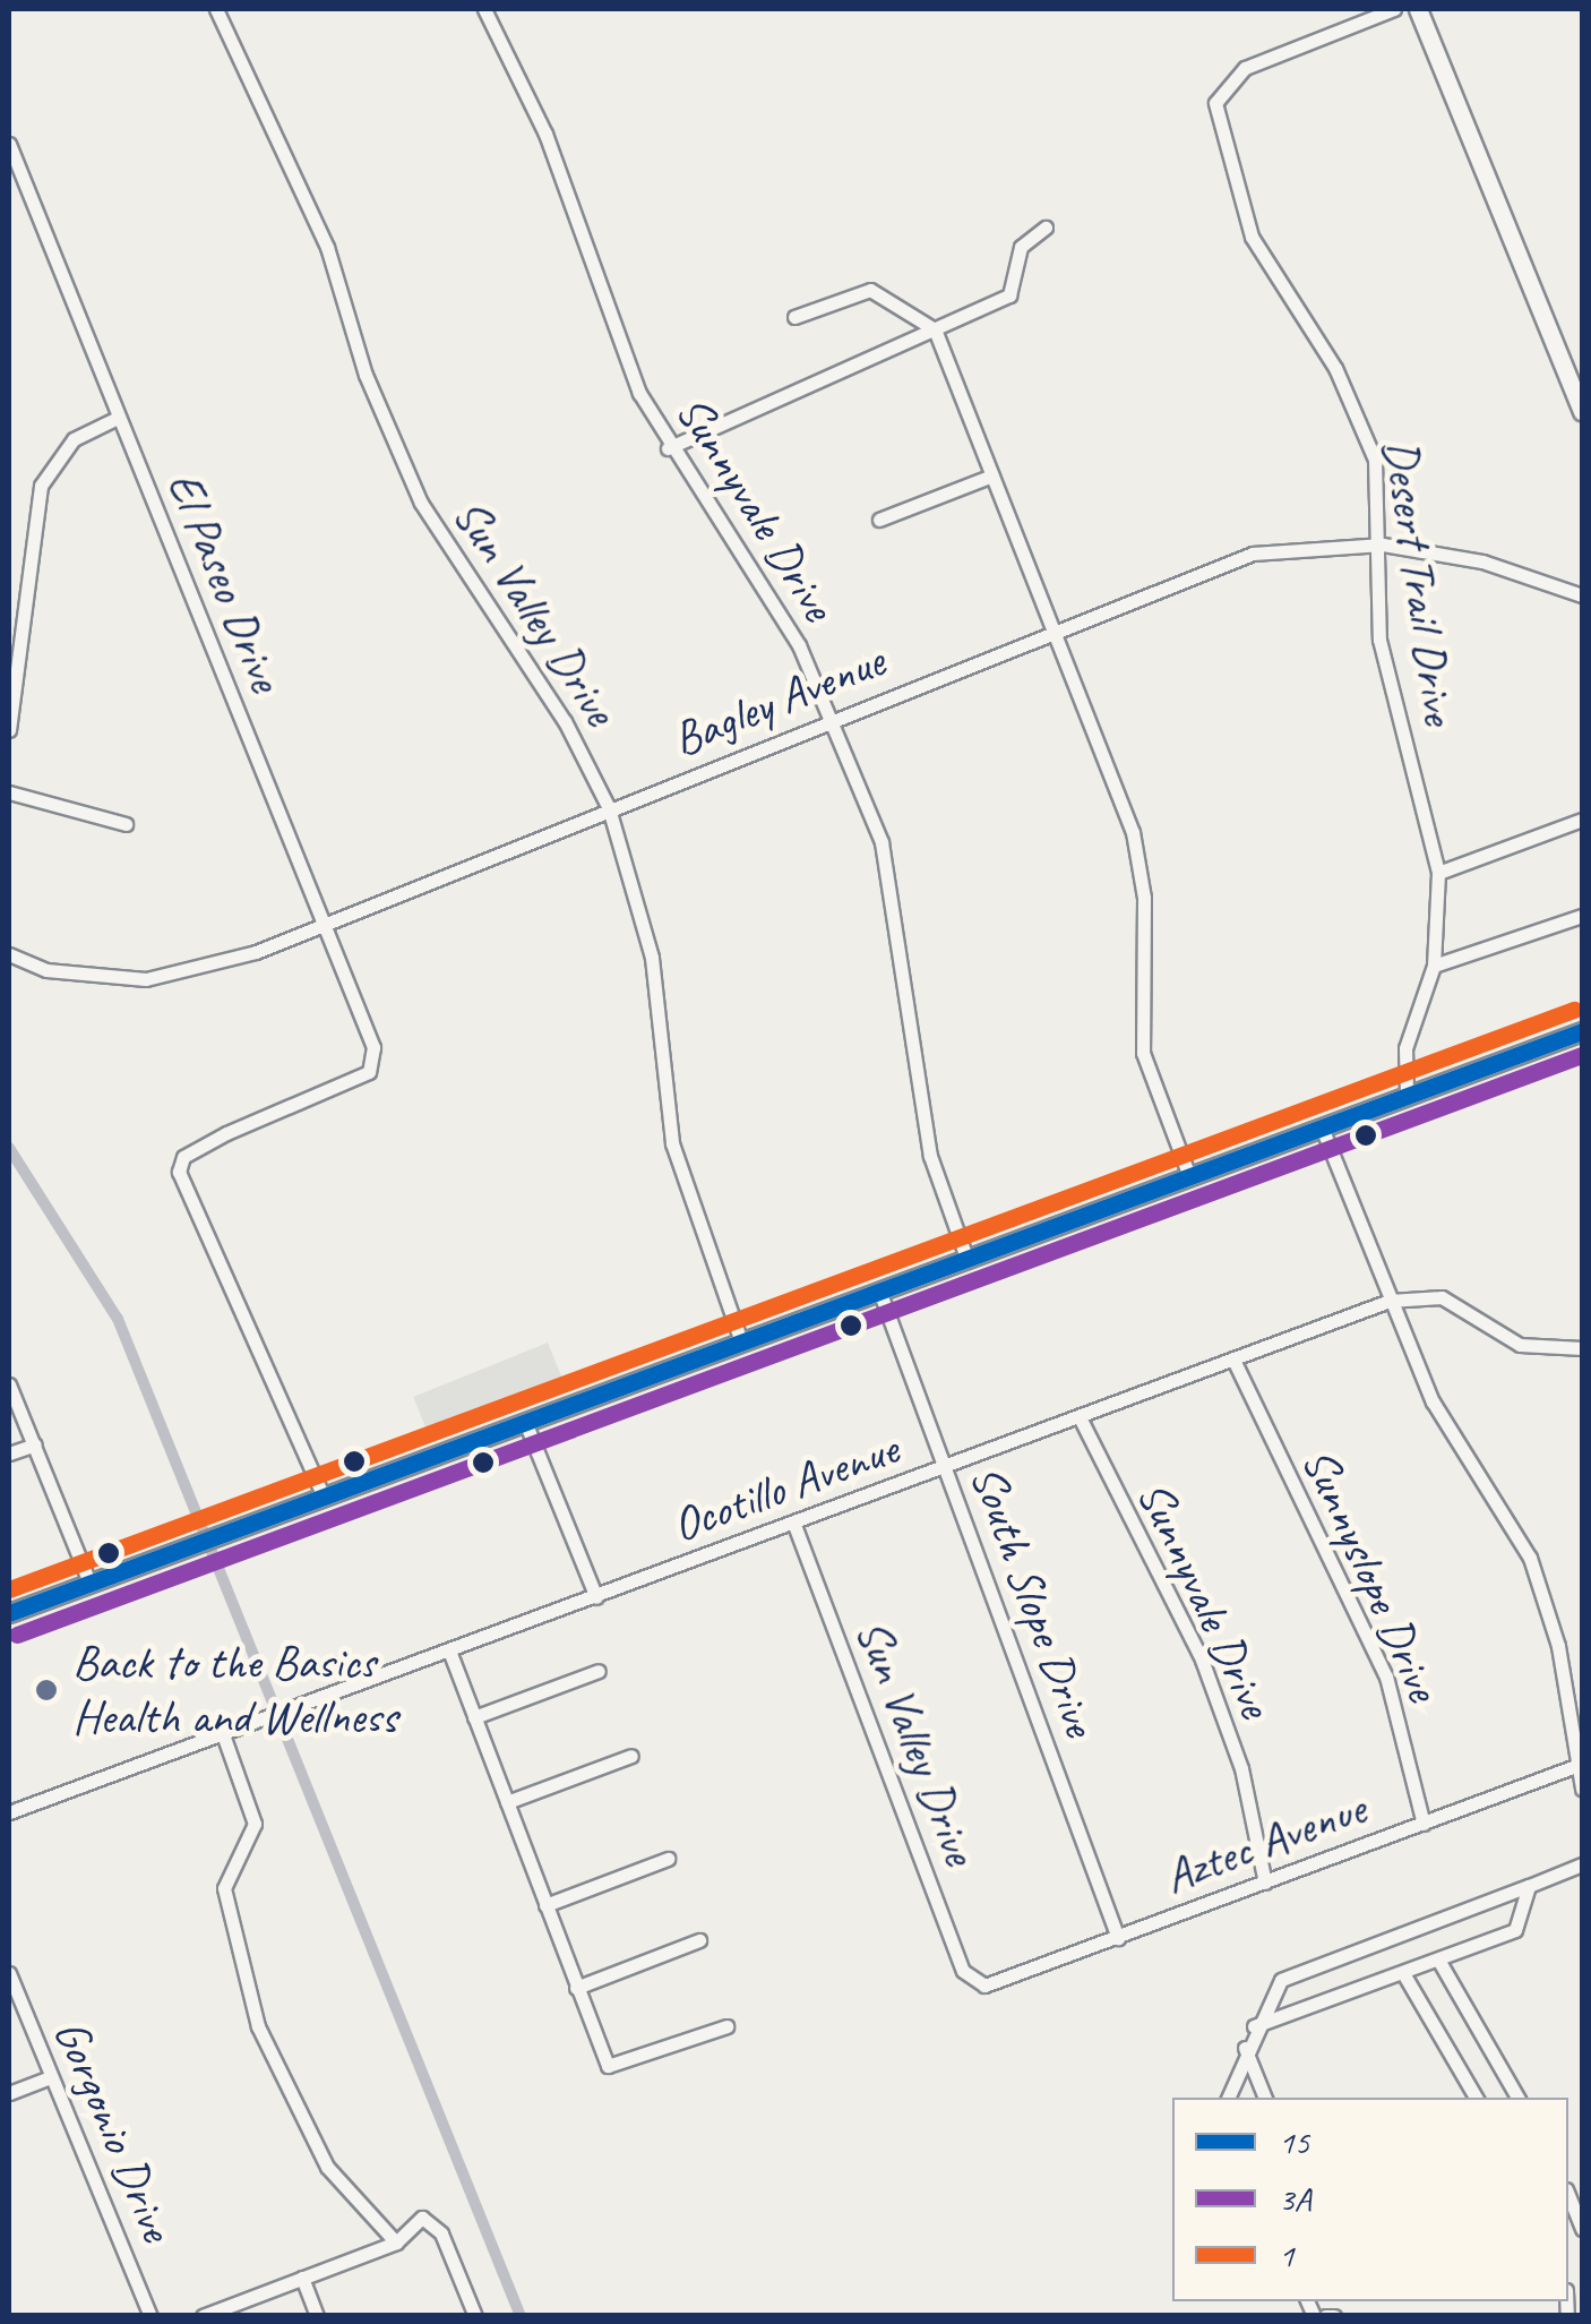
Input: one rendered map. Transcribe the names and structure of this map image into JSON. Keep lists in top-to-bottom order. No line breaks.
{"streets":{"street":["Sunnyvale Drive","El Paseo Drive","Desert Trail Drive","Sun Valley Drive","Bagley Avenue","Ocotillo Avenue","Sunnyslope Drive","South Slope Drive","Aztec Avenue","Gorgonio Drive"]},"crossings":[["Sunnyvale Drive","Bagley Avenue"],["Sunnyvale Drive","Ocotillo Avenue"],["Sunnyvale Drive","Aztec Avenue"],["El Paseo Drive","Bagley Avenue"],["Desert Trail Drive","Bagley Avenue"],["Sun Valley Drive","Bagley Avenue"],["Sun Valley Drive","Ocotillo Avenue"],["Sun Valley Drive","Aztec Avenue"],["Ocotillo Avenue","Sunnyslope Drive"],["Ocotillo Avenue","South Slope Drive"],["Sunnyslope Drive","Aztec Avenue"],["South Slope Drive","Aztec Avenue"]],"places":["Back to the Basics Health and Wellness"],"lines":["transit line 1","transit line 15","transit line 3A"],"legend":["15","3A","1"]}
